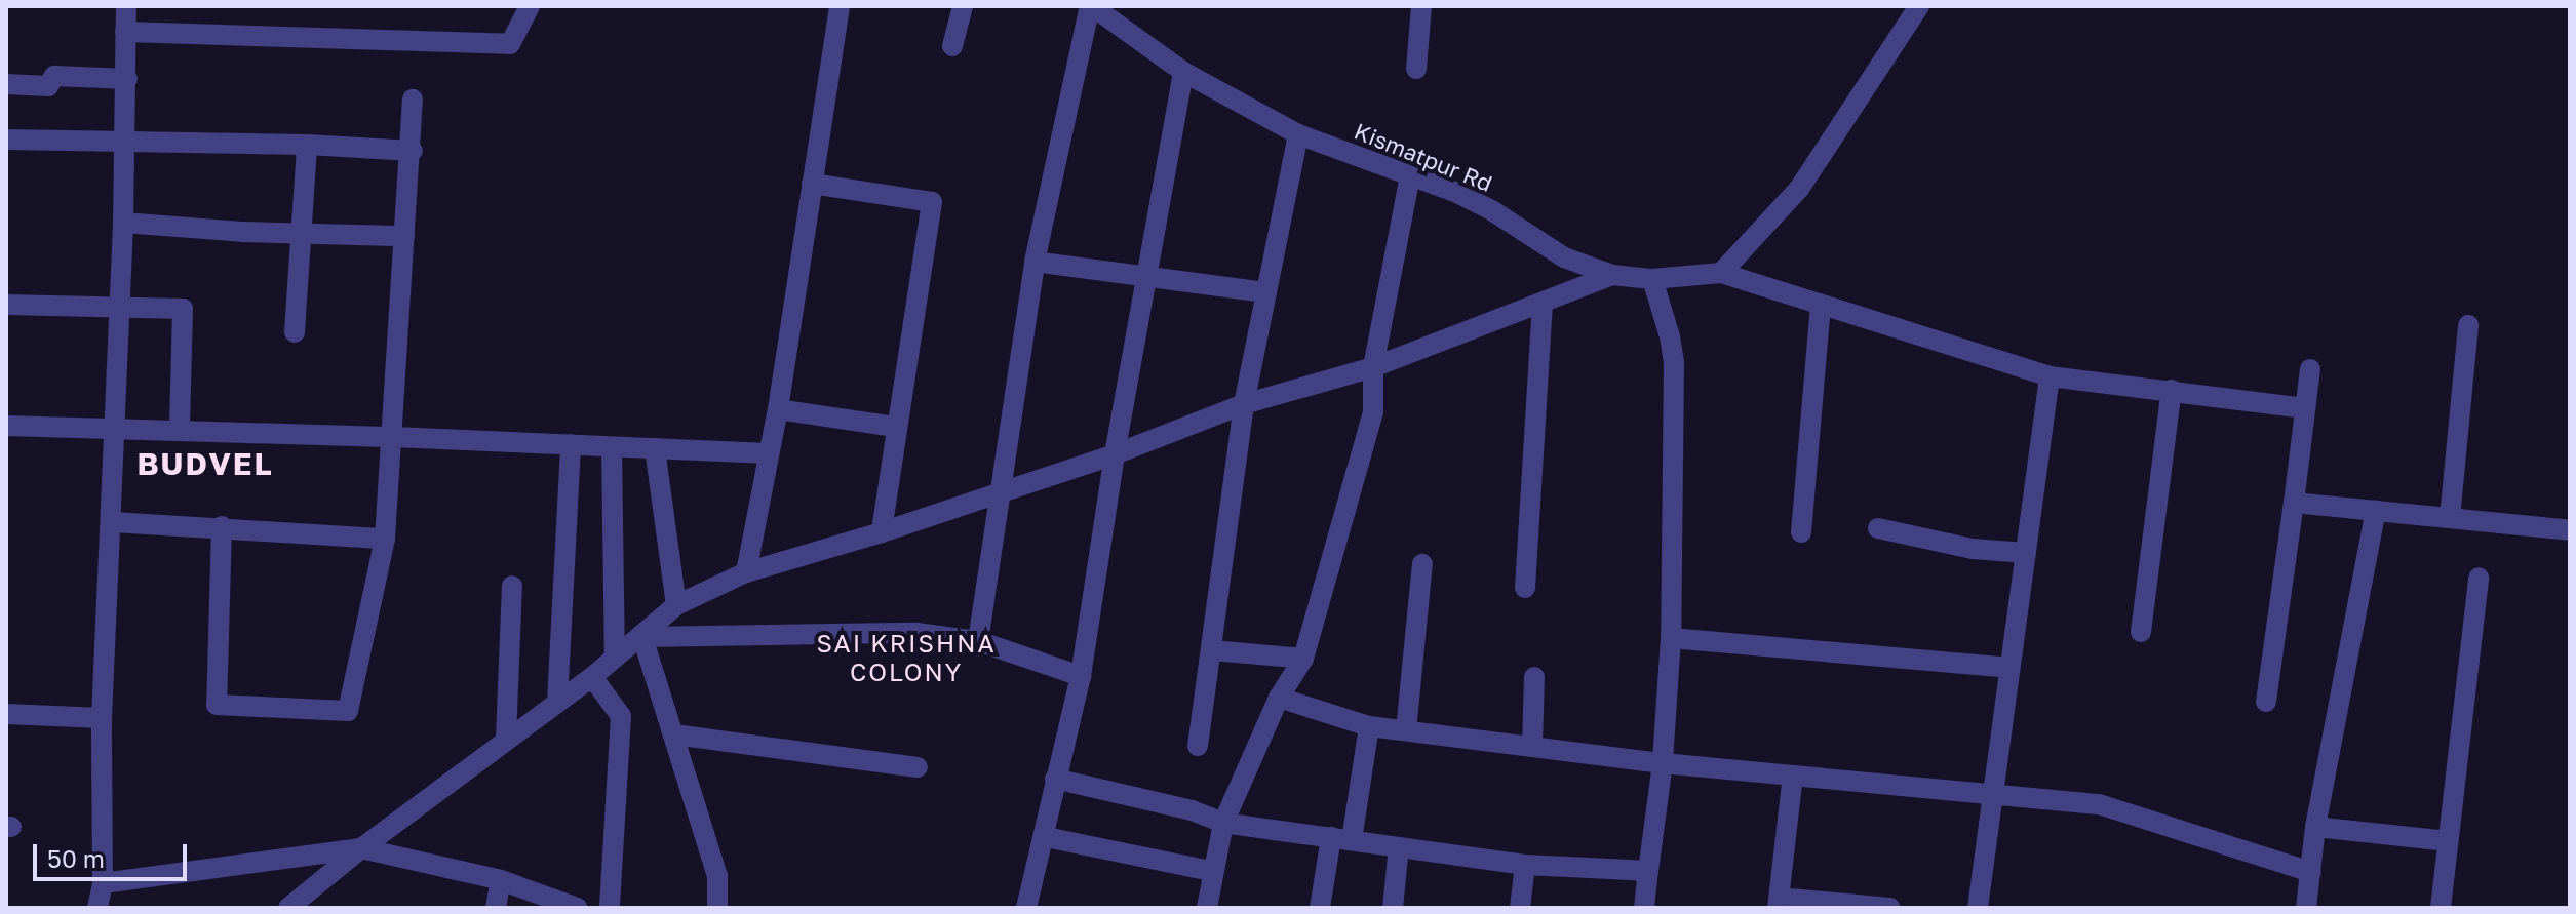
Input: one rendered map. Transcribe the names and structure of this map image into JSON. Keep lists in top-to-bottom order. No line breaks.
{"streets":{"street":["Kismatpur Rd"]},"districts":["BUDVEL","SAI KRISHNA COLONY"],"scale_bar":"50 m"}
